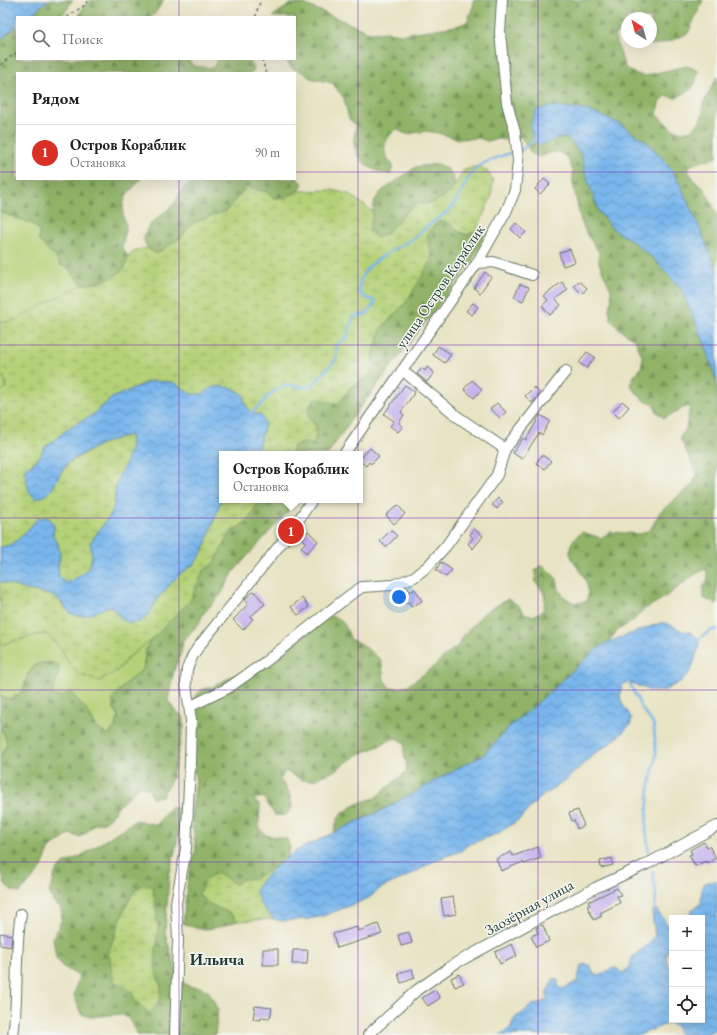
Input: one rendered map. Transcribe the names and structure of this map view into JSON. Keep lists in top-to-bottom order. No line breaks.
{"streets":{"street":["улица Остров Кораблик","Заозёрная улица"]},"districts":["Ильича"],"north":"top left","page":{"search":"Поиск","heading":"Рядом","list":[{"mark":"1","name":"Остров Кораблик","note":"Остановка","value":"90 m"}],"popup":["Остров Кораблик","Остановка"],"pins":"1","map_buttons":["+","−"]}}
